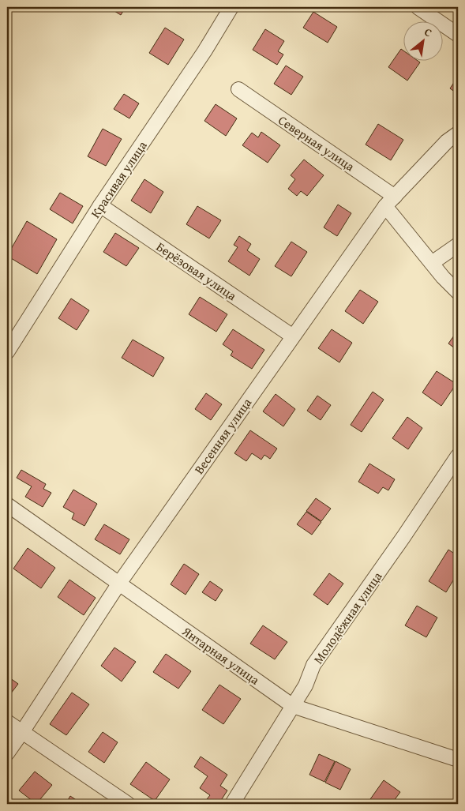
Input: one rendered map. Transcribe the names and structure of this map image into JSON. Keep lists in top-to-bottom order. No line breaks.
{"streets":{"street":["Северная улица","Красивая улица","Берёзовая улица","Весенняя улица","Молодёжная улица","Янтарная улица"]},"crossings":[["Северная улица","Весенняя улица"],["Красивая улица","Берёзовая улица"],["Берёзовая улица","Весенняя улица"],["Весенняя улица","Янтарная улица"],["Молодёжная улица","Янтарная улица"]],"north":"top right"}
